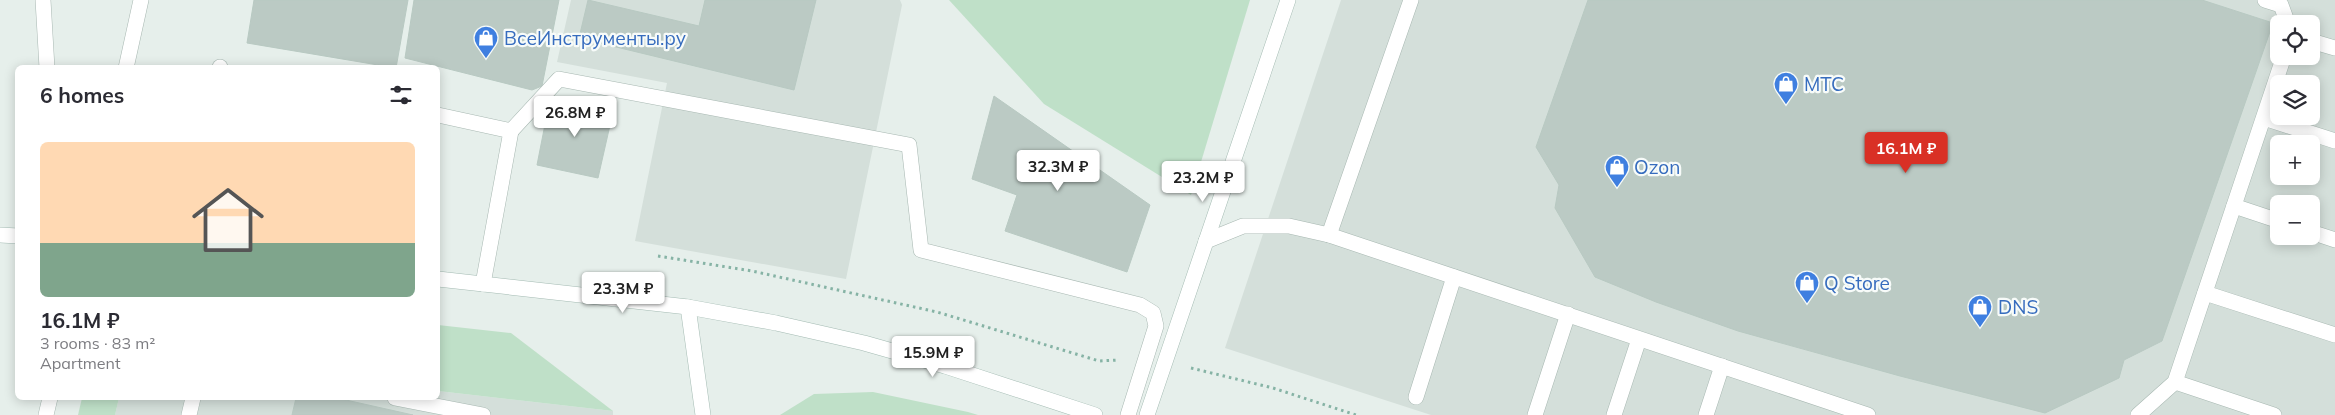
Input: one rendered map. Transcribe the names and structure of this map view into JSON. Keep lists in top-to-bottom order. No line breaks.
{"places":{"shop":["ВсеИнструменты.ру","МТС","Ozon","Q Store","DNS"]},"page":{"map_buttons":["+","−"],"heading":"6 homes","price":["26.8M ₽","16.1M ₽","32.3M ₽","23.2M ₽","23.3M ₽","15.9M ₽"],"list":[{"name":"16.1M ₽","note":"3 rooms · 83 m² · Apartment"}]}}
